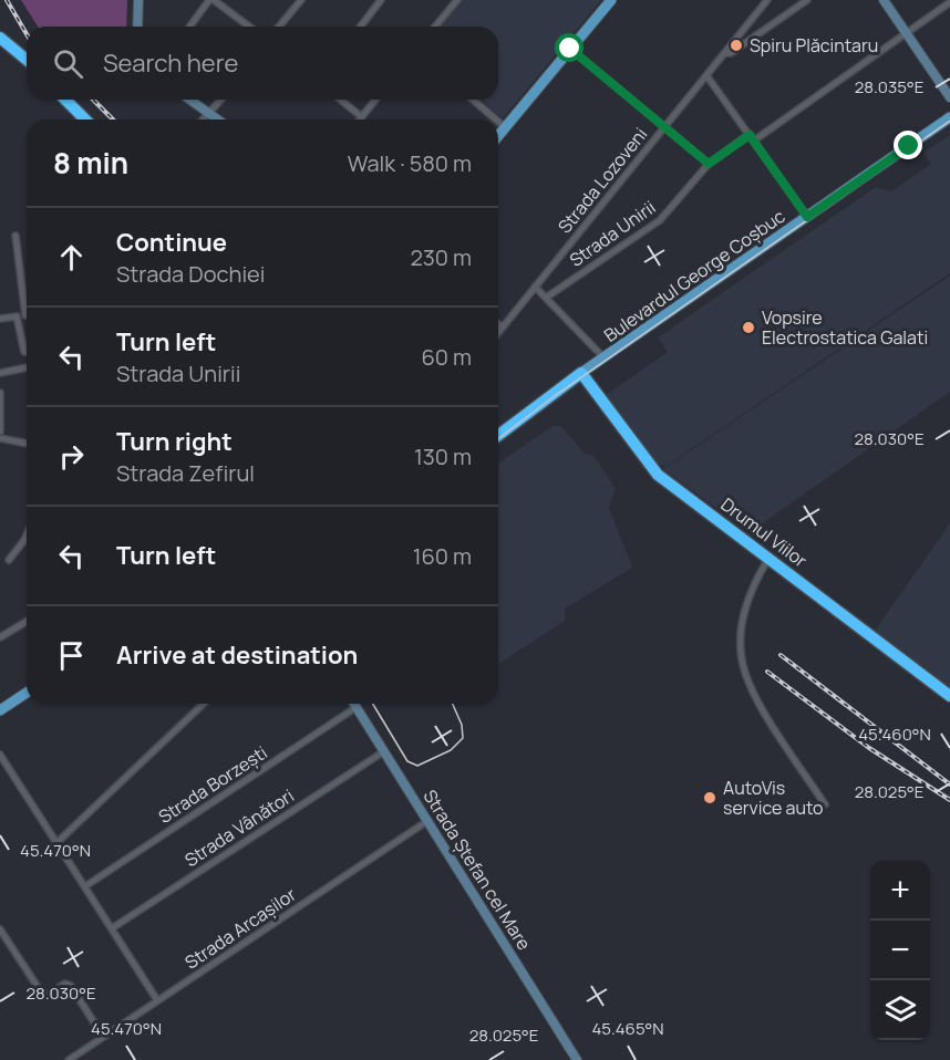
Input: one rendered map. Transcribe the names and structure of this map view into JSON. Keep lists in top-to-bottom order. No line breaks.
{"streets":{"highway":["Bulevardul George Coșbuc","Drumul Viilor"],"street":["Strada Lozoveni","Strada Unirii","Strada Borzești","Strada Vânători","Strada Ștefan cel Mare","Strada Arcașilor"]},"crossings":[["Bulevardul George Coșbuc","Drumul Viilor"],["Strada Borzești","Strada Ștefan cel Mare"],["Strada Vânători","Strada Ștefan cel Mare"],["Strada Ștefan cel Mare","Strada Arcașilor"]],"places":["Spiru Plăcintaru","Vopsire Electrostatica Galati","AutoVis service auto"],"page":{"search":"Search here","heading":["8 min","Walk · 580 m"],"list":[["Continue","Strada Dochiei","230 m"],["Turn left","Strada Unirii","60 m"],["Turn right","Strada Zefirul","130 m"],["Turn left","160 m"],"Arrive at destination"],"map_buttons":["+","−"]},"coordinates":["28.035°E","28.030°E","45.460°N","28.025°E","45.470°N","45.465°N"]}
